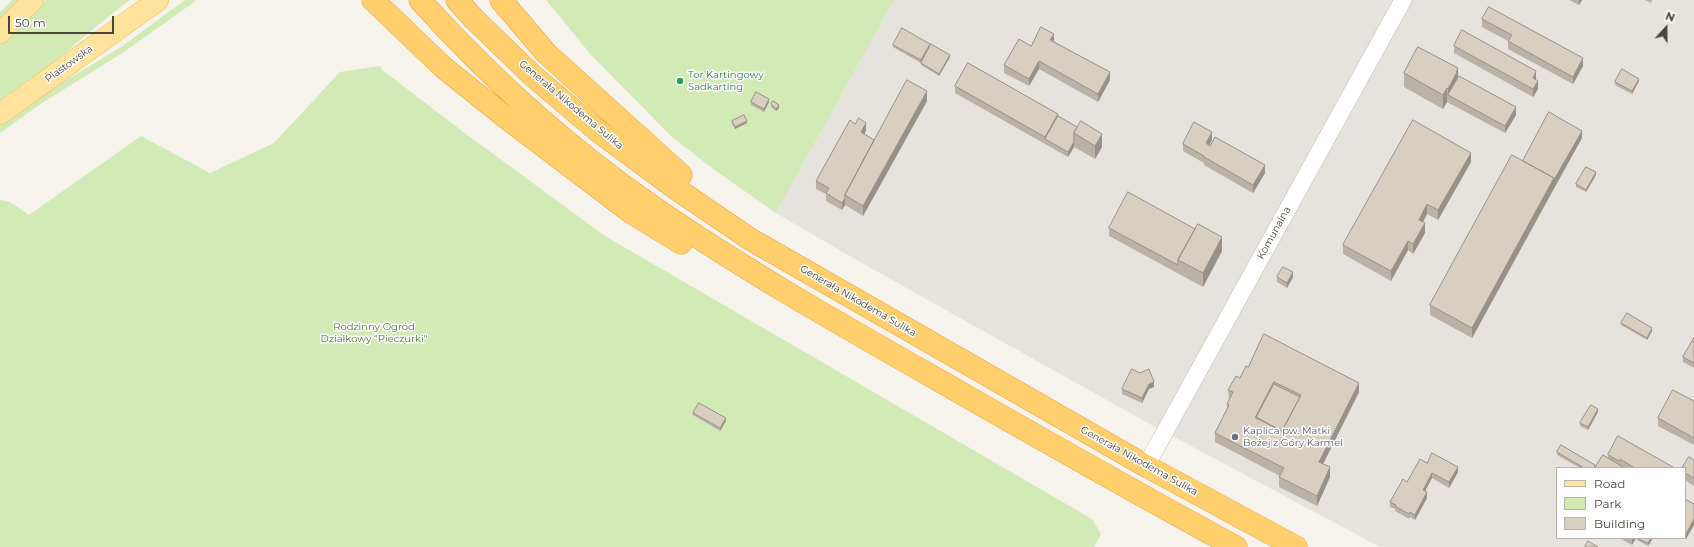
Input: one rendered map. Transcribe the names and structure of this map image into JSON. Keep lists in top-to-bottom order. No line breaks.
{"streets":{"highway":["Generała Nikodema Sulika"],"main road":["Piastowska"],"street":["Komunalna"]},"crossings":[["Generała Nikodema Sulika","Komunalna"]],"parks":["Rodzinny Ogród Działkowy \"Pieczurki\""],"places":["Tor Kartingowy Sadkarting","Kaplica pw. Matki Bożej z Góry Karmel"],"legend":["Road","Park","Building"],"scale_bar":"50 m","north":"top"}
